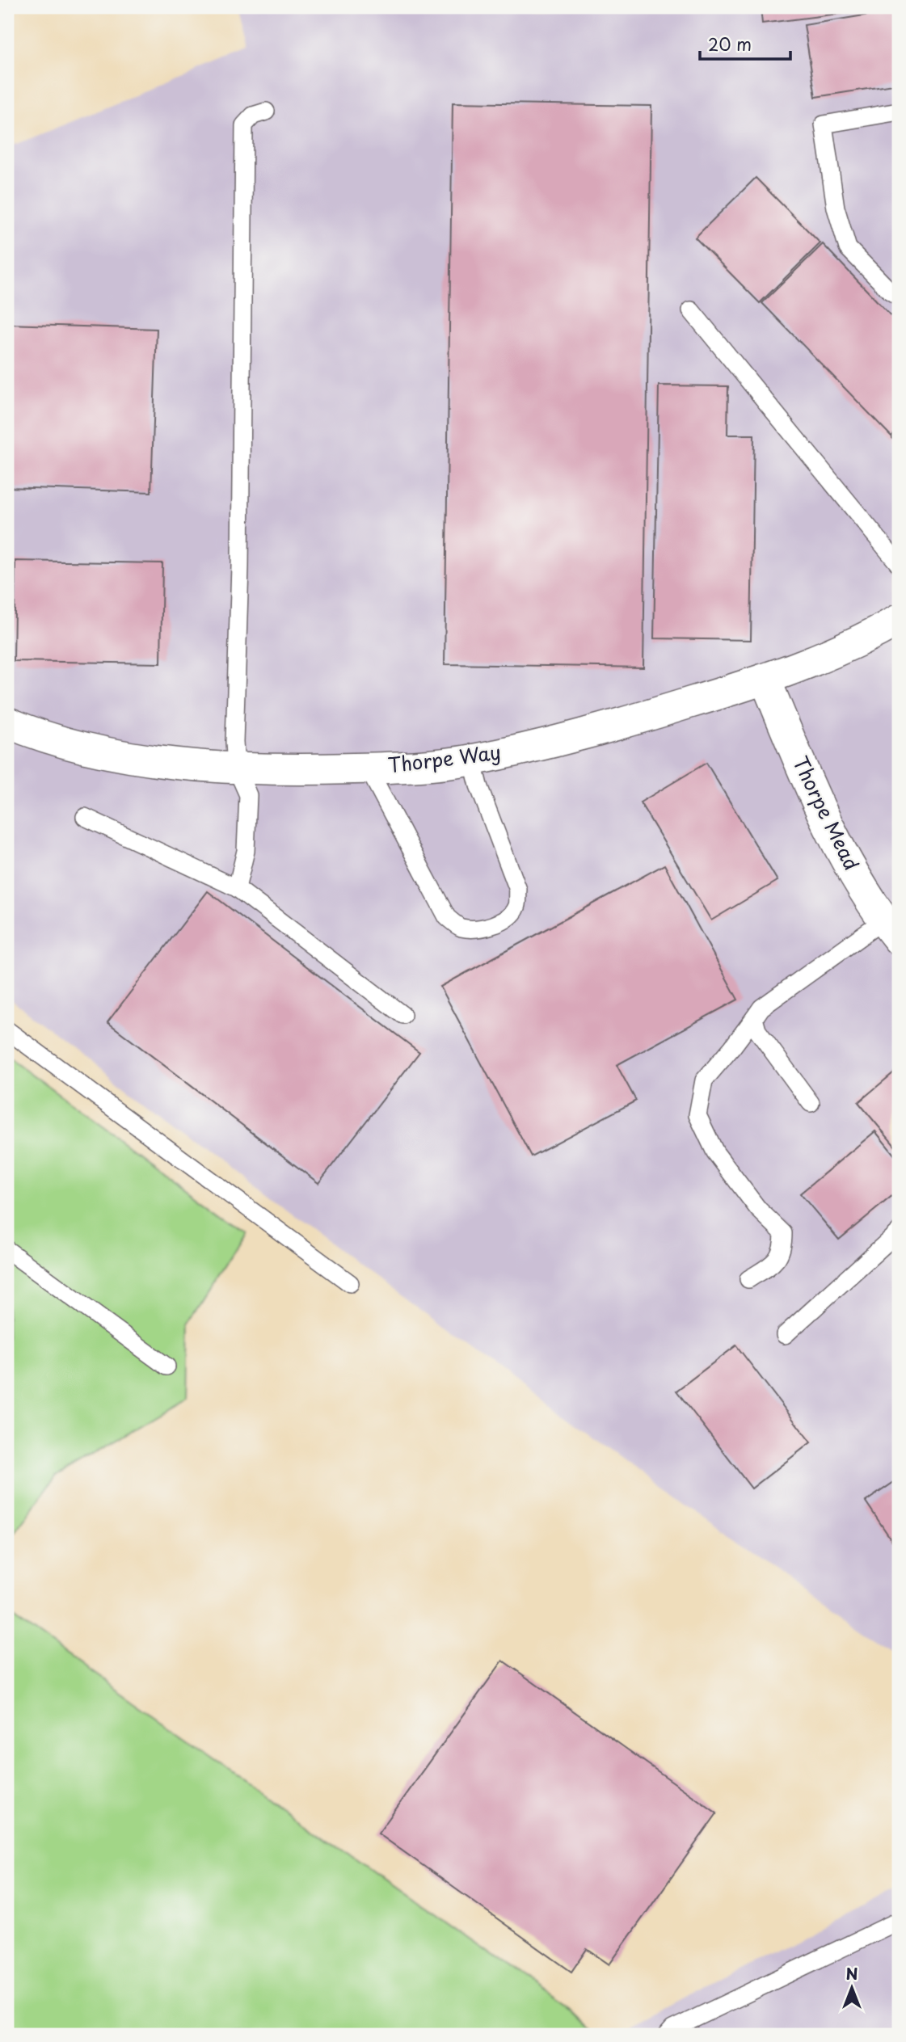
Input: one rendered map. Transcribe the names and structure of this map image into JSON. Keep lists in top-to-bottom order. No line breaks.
{"streets":{"street":["Thorpe Way","Thorpe Mead"]},"crossings":[["Thorpe Way","Thorpe Mead"]],"scale_bar":"20 m","north":"top"}
